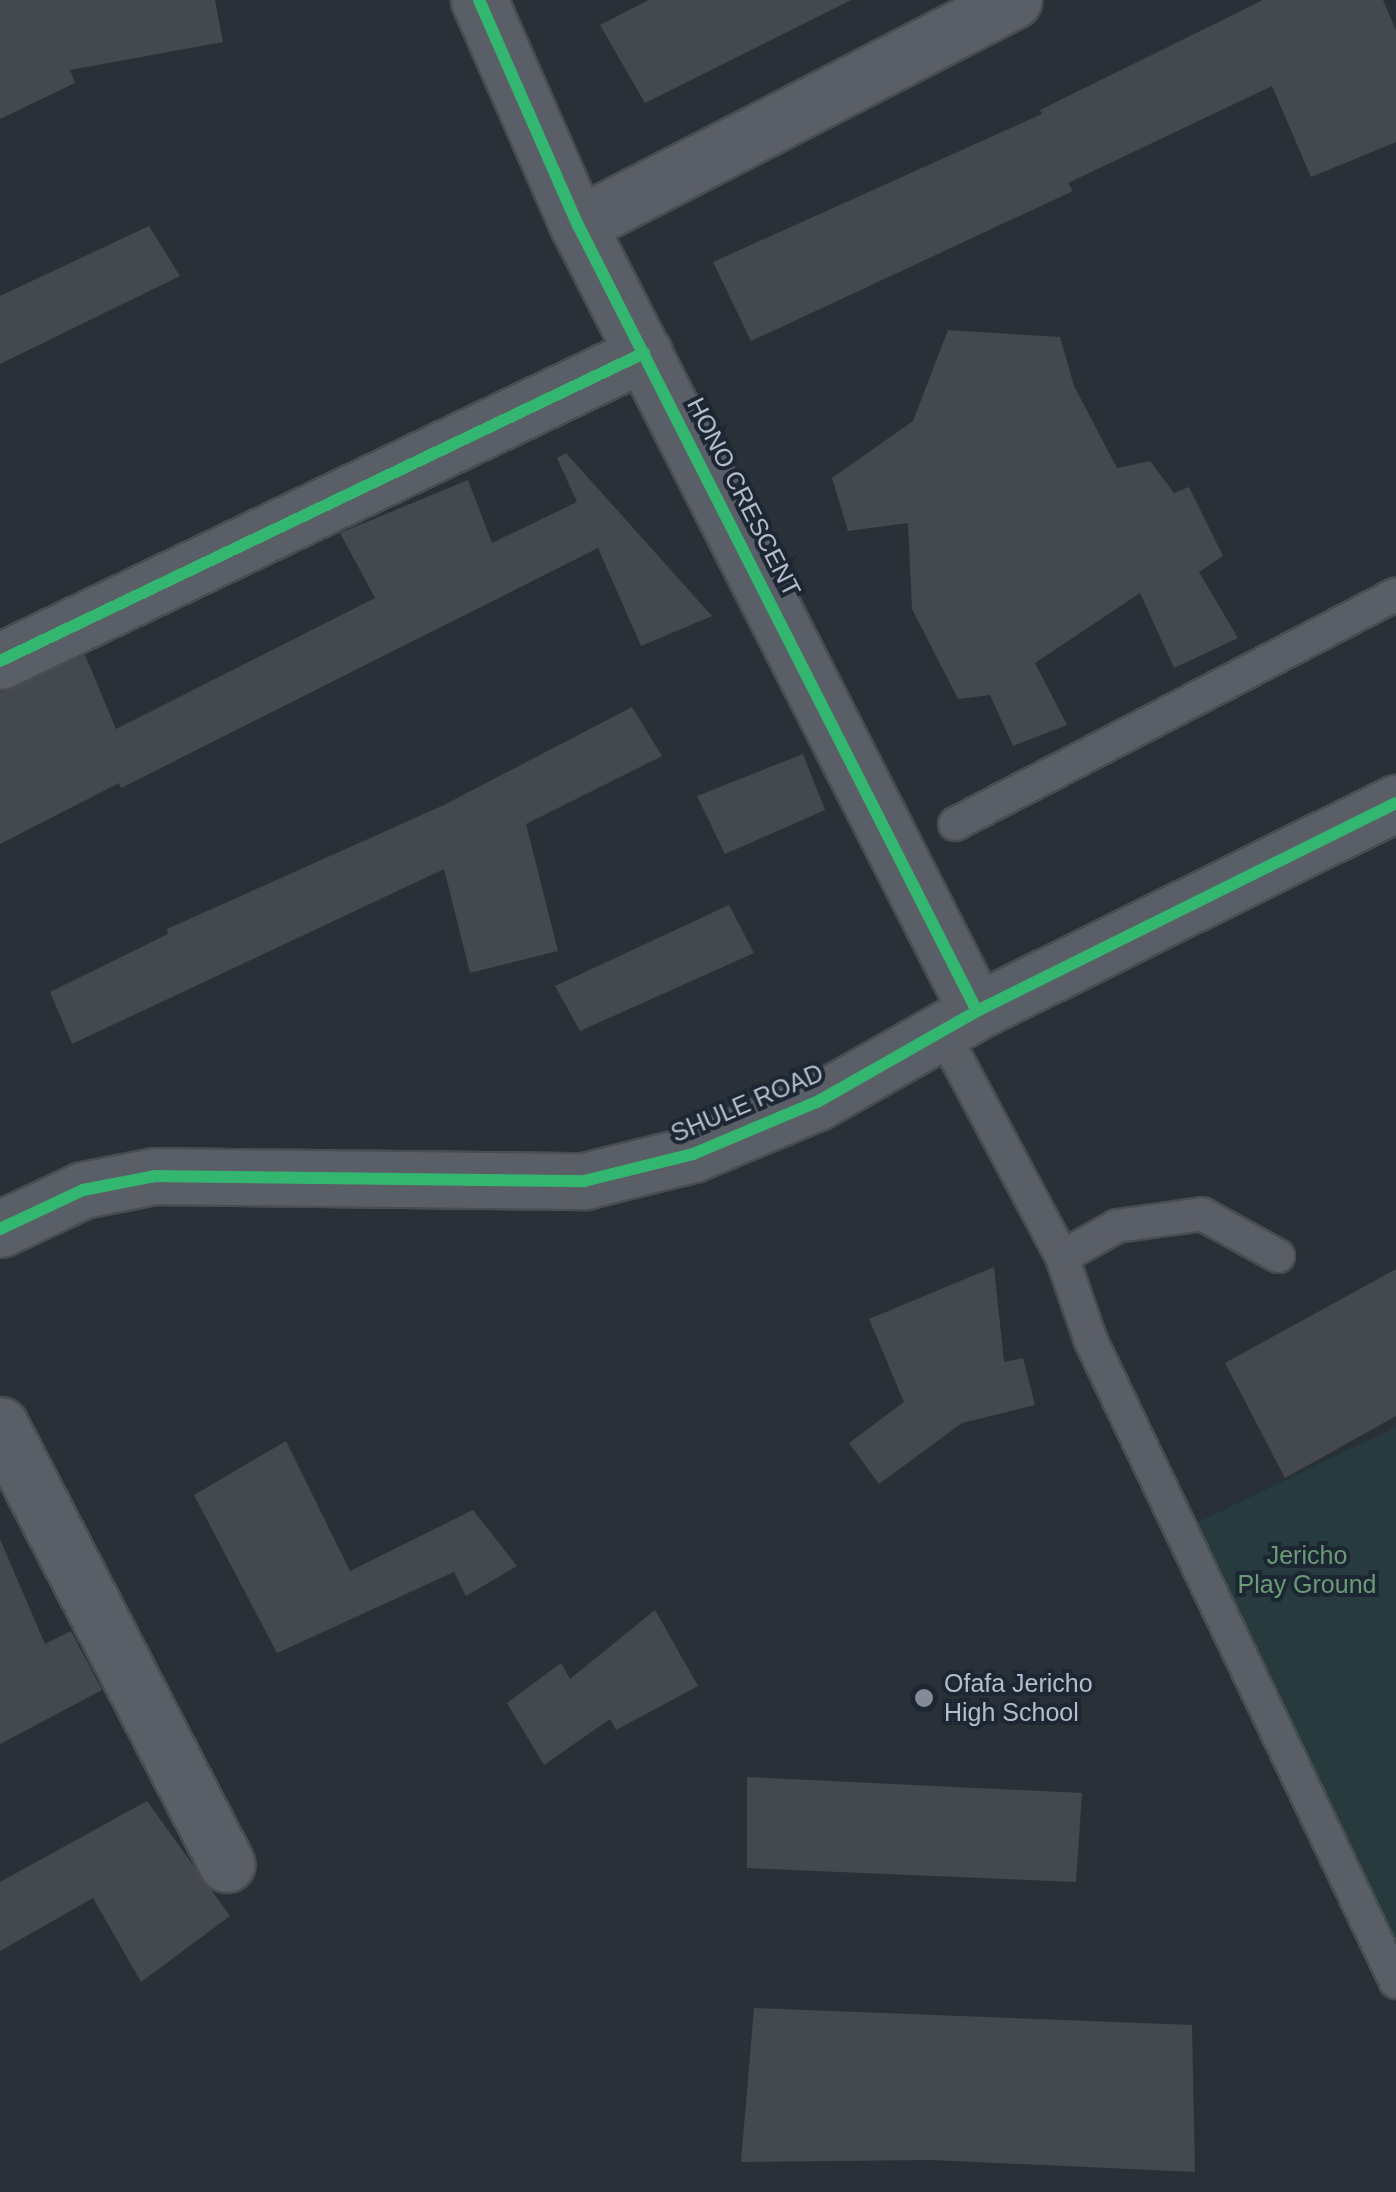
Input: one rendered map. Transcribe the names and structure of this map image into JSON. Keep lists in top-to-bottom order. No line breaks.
{"streets":{"street":["HONO CRESCENT","SHULE ROAD"]},"crossings":[["HONO CRESCENT","SHULE ROAD"]],"parks":["Jericho Play Ground"],"places":["Ofafa Jericho High School"]}
